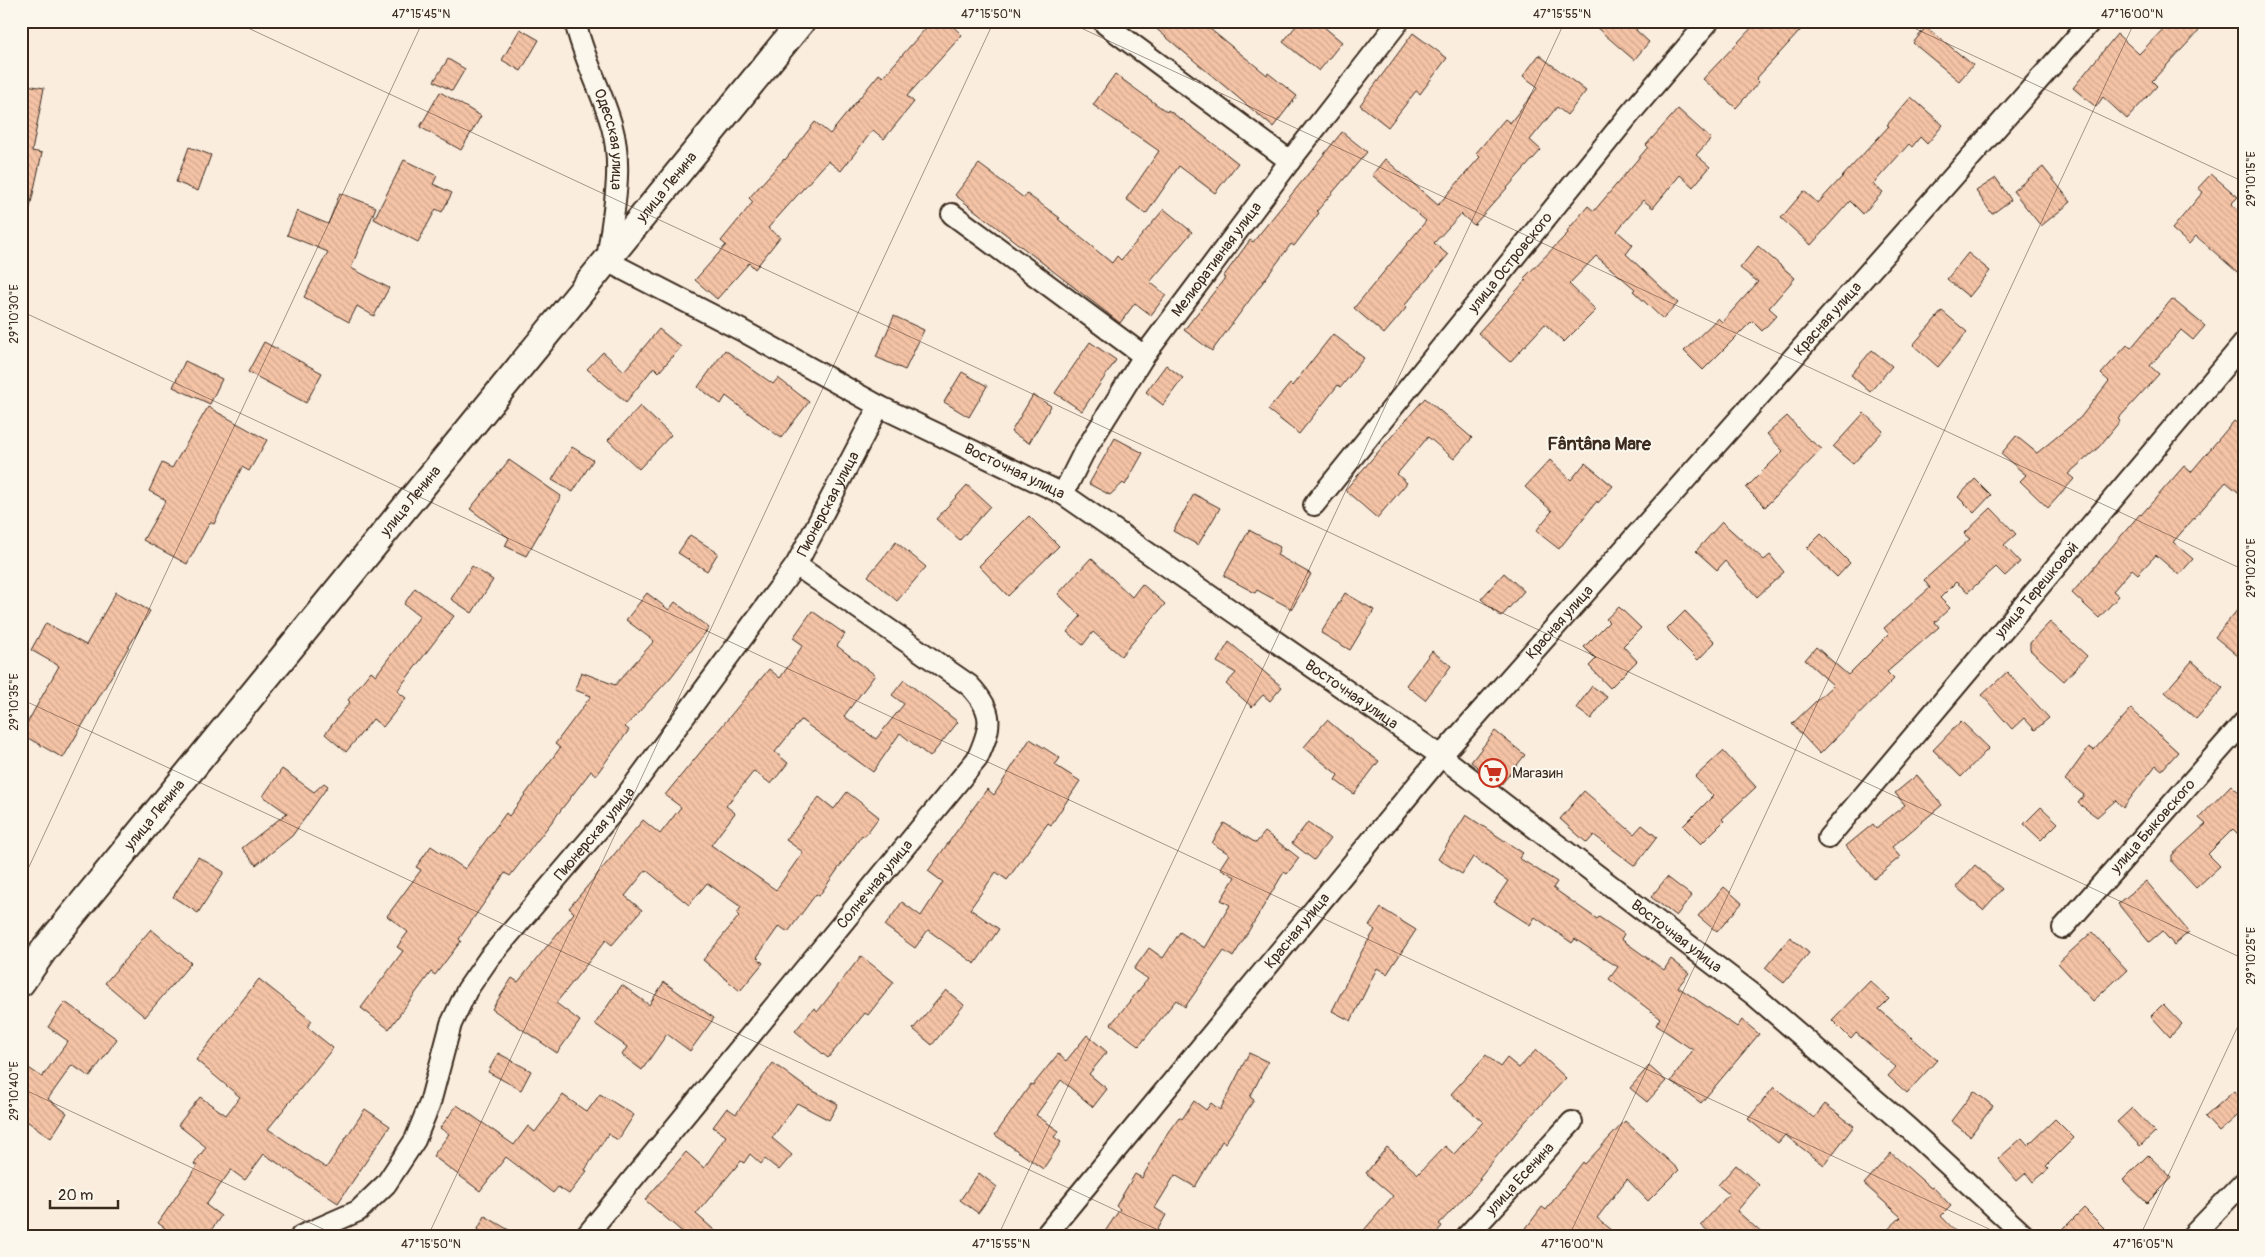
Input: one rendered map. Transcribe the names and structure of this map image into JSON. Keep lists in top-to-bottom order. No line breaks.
{"streets":{"street":["Одесская улица","улица Ленина","Мелиоративная улица","улица Островского","Красная улица","Восточная улица","Пионерская улица","улица Терешковой","улица Быковского","Солнечная улица","улица Есенина"]},"crossings":[["Одесская улица","улица Ленина"],["Одесская улица","Восточная улица"],["улица Ленина","Восточная улица"],["Мелиоративная улица","Восточная улица"],["Красная улица","Восточная улица"],["Восточная улица","Пионерская улица"],["Пионерская улица","Солнечная улица"]],"districts":["Fântâna Mare"],"places":{"supermarket":["Магазин"]},"scale_bar":"20 m","coordinates":["47°15'45\"N","47°15'50\"N","47°15'55\"N","47°16'00\"N","29°10'15\"E","29°10'30\"E","29°10'20\"E","29°10'35\"E","29°10'25\"E","29°10'40\"E","47°16'05\"N"]}
